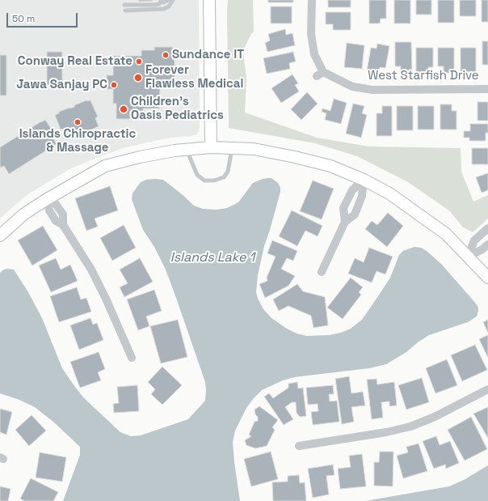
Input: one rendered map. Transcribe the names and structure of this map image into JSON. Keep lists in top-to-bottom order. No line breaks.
{"streets":{"street":["West Starfish Drive"]},"water":["Islands Lake 1"],"places":["Sundance IT","Conway Real Estate","Forever Flawless Medical","Jawa Sanjay PC","Children's Oasis Pediatrics","Islands Chiropractic & Massage"],"scale_bar":"50 m"}
